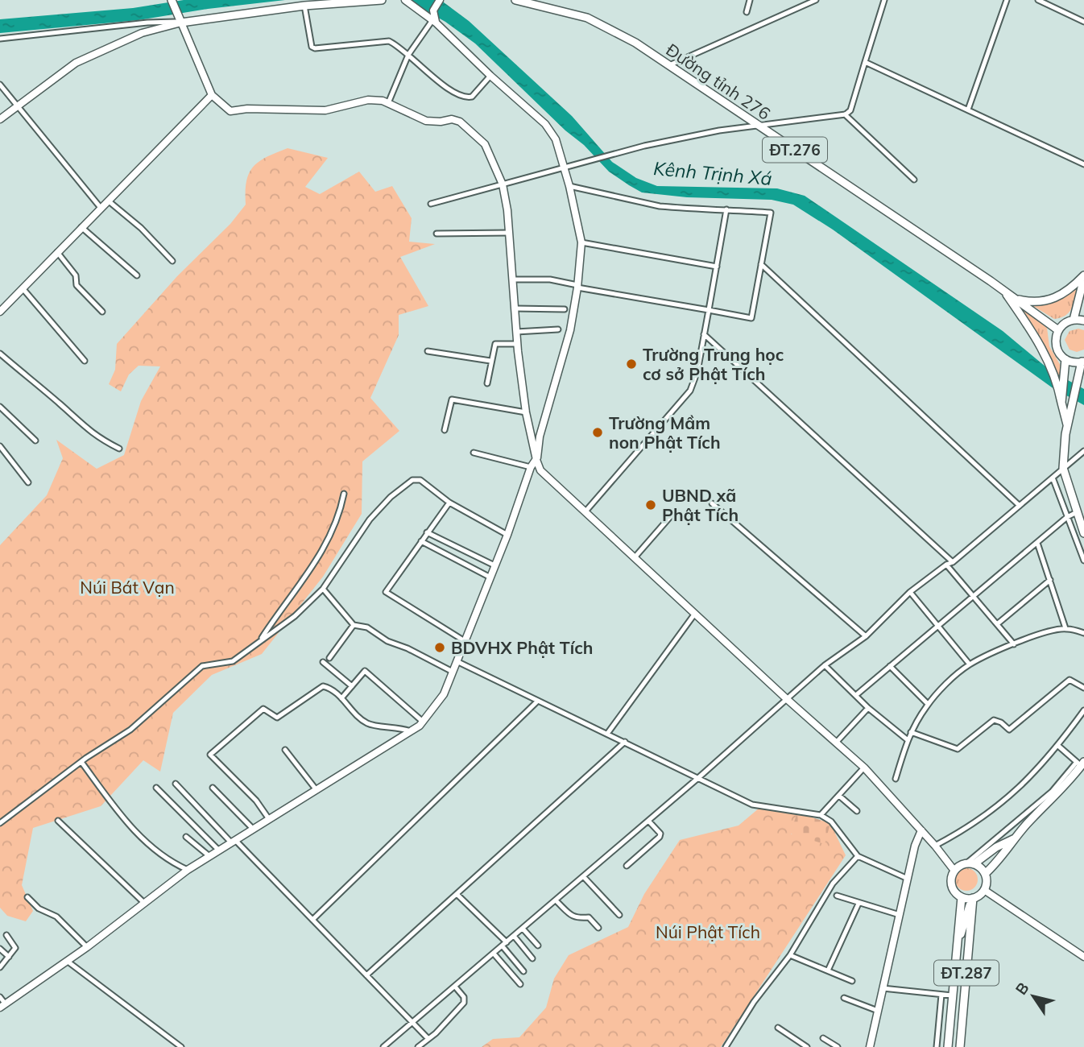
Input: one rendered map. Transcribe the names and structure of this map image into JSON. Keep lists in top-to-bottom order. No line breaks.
{"streets":{"main road":["Đường tỉnh 276","ĐT.276","ĐT.287"]},"water":["Kênh Trịnh Xá"],"parks":["Núi Bát Vạn","Núi Phật Tích"],"places":["Trường Trung học cơ sở Phật Tích","Trường Mầm non Phật Tích","UBND xã Phật Tích","BDVHX Phật Tích"],"north":"top left"}
